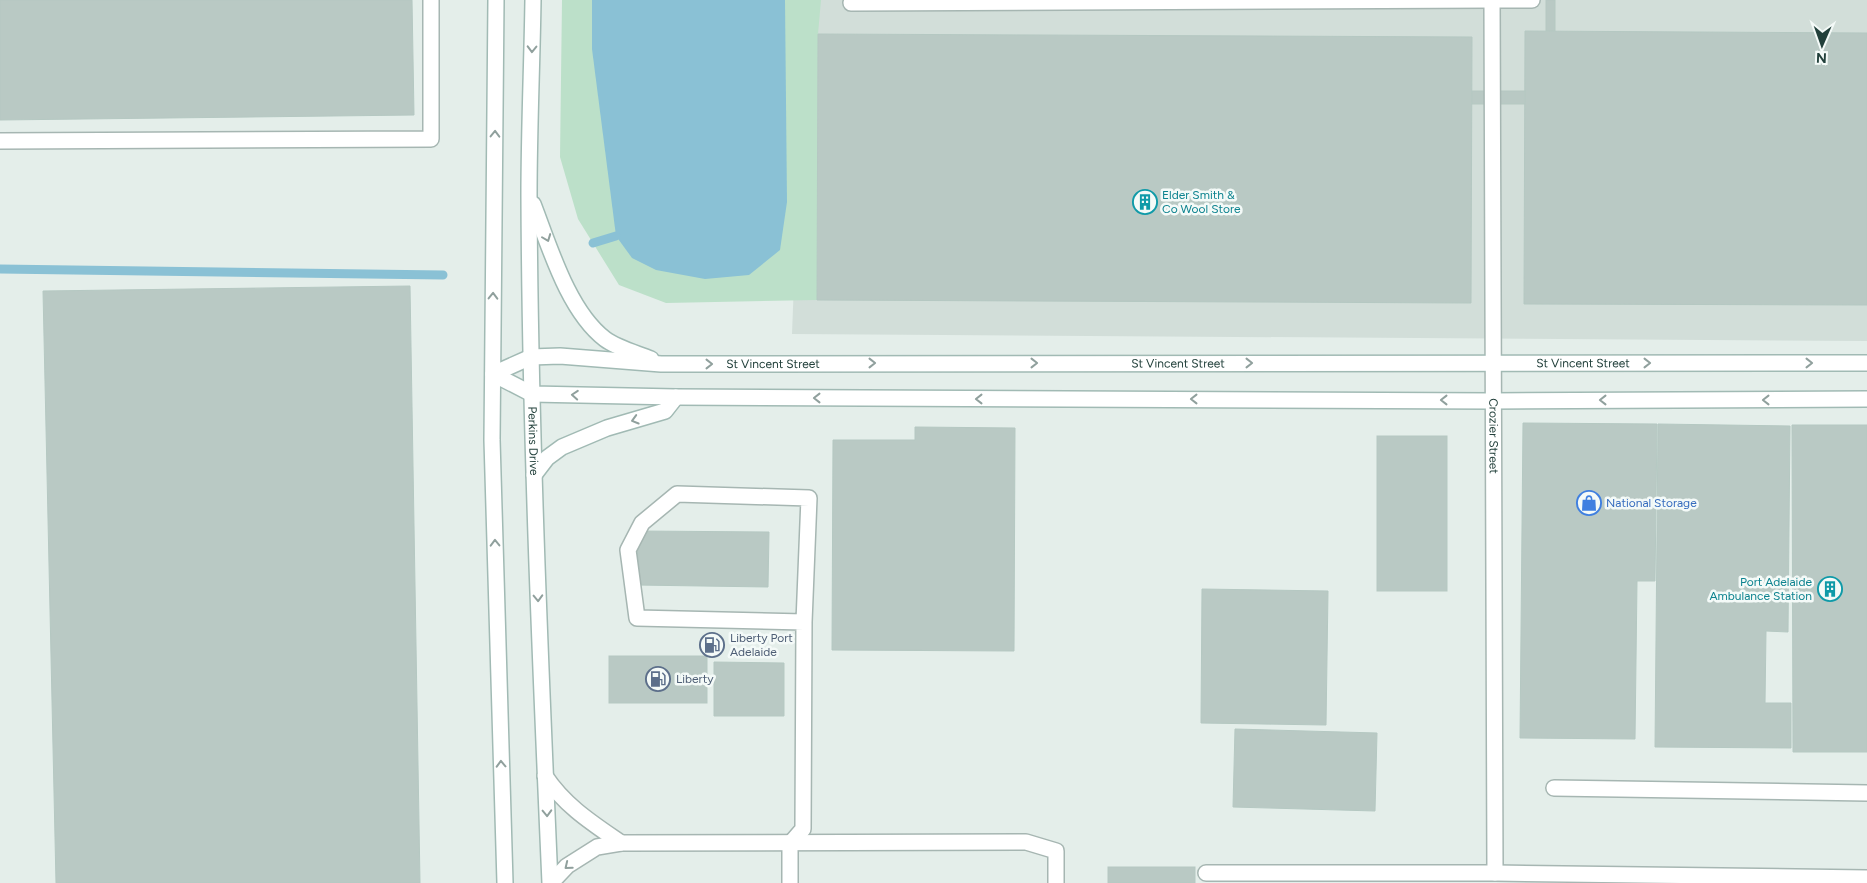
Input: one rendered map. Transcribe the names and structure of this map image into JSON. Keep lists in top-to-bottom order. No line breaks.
{"streets":{"main road":["St Vincent Street","Crozier Street","Perkins Drive"]},"crossings":[["St Vincent Street","Crozier Street"],["St Vincent Street","Perkins Drive"]],"places":{"building":["Elder Smith & Co Wool Store","Port Adelaide Ambulance Station"],"shop":["National Storage"],"fuel station":["Liberty Port Adelaide","Liberty"]},"north":"bottom"}
